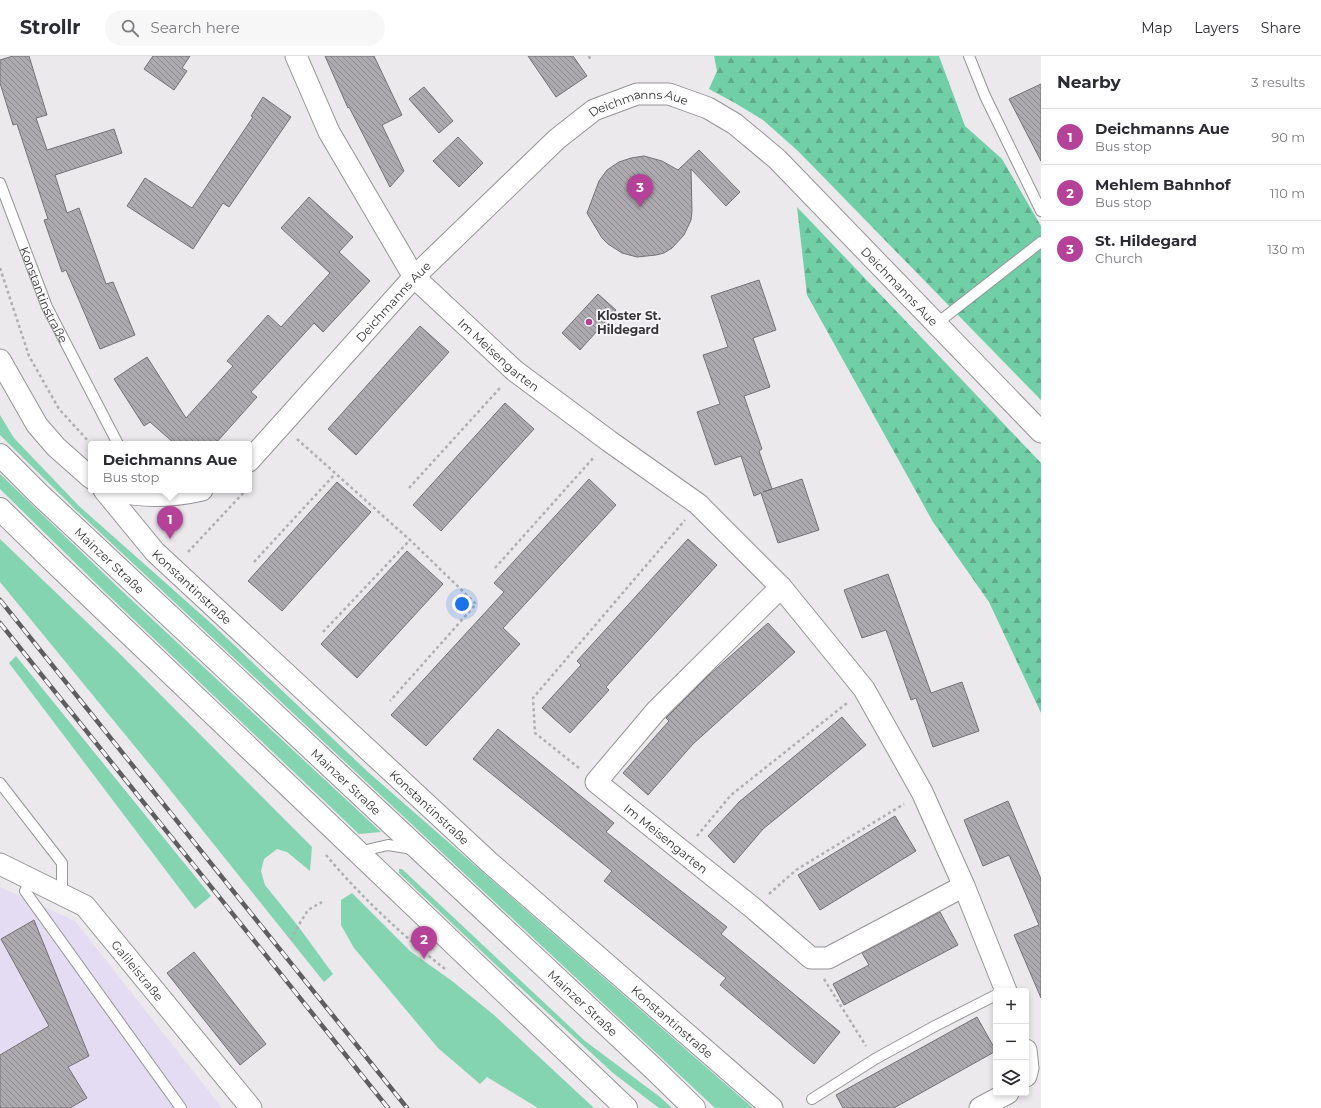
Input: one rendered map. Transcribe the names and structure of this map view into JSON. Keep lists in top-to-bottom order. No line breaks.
{"streets":{"main road":["Mainzer Straße"],"street":["Deichmanns Aue","Konstantinstraße","Im Meisengarten","Galileistraße"]},"crossings":[["Deichmanns Aue","Im Meisengarten"]],"places":["Kloster St. Hildegard"],"page":{"header":"Strollr","search":"Search here","nav":["Map","Layers","Share"],"heading":["Nearby","3 results"],"list":[{"mark":"1","name":"Deichmanns Aue","note":"Bus stop","value":"90 m"},{"mark":"2","name":"Mehlem Bahnhof","note":"Bus stop","value":"110 m"},{"mark":"3","name":"St. Hildegard","note":"Church","value":"130 m"}],"pins":["3","1","2"],"popup":["Deichmanns Aue","Bus stop"],"map_buttons":["+","−"]}}
